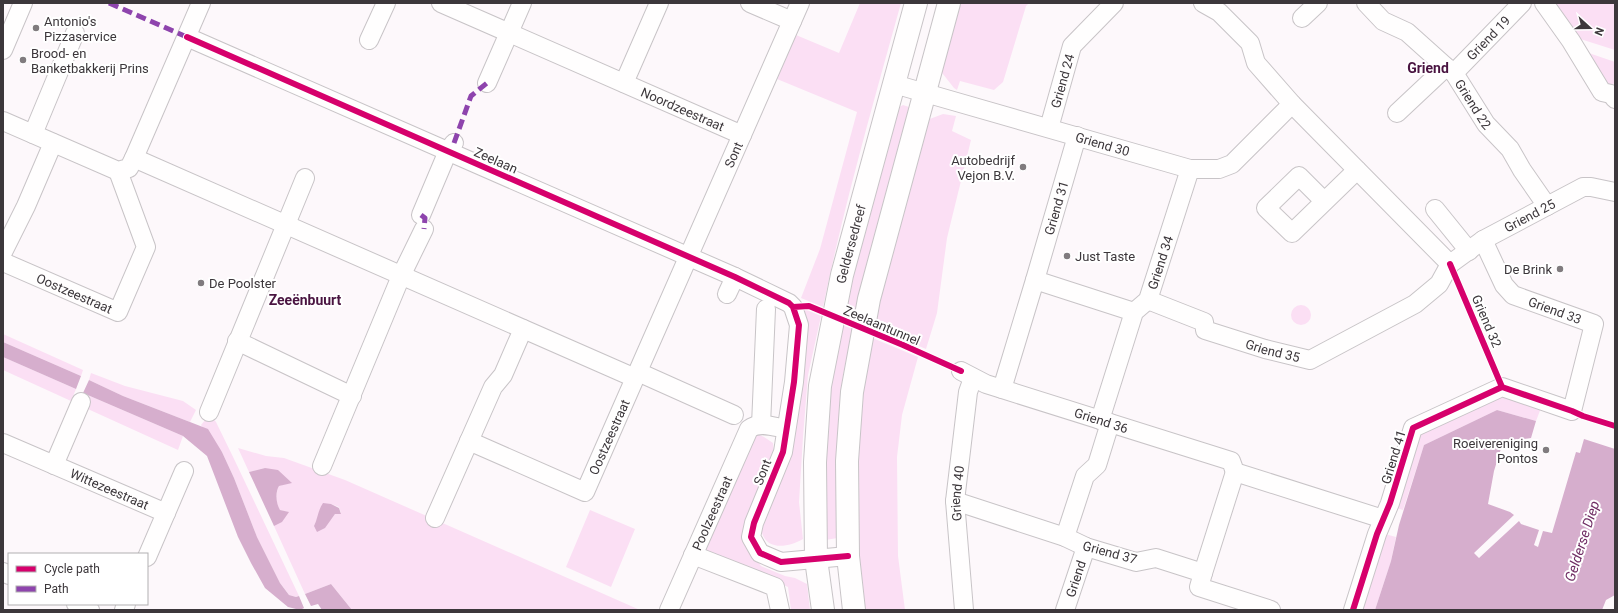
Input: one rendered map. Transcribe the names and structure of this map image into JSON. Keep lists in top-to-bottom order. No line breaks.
{"streets":{"main road":["Geldersedreef"],"street":["Griend 19","Griend 24","Griend 22","Noordzeestraat","Griend 30","Sont","Zeelaan","Griend 31","Griend 25","Griend 34","Oostzeestraat","Griend 33","Griend 35","Griend 36","Griend 41","Wittezeestraat","Griend 40","Poolzeestraat","Griend 37","Griend"],"cycle path":["Griend 32","Zeelaantunnel"]},"crossings":[["Griend 19","Griend 22"],["Griend 24","Griend 30"],["Griend 22","Griend 25"],["Noordzeestraat","Sont"],["Griend 30","Griend 31"],["Griend 30","Geldersedreef"],["Griend 30","Griend 34"],["Sont","Zeelaan"],["Sont","Geldersedreef"],["Sont","Oostzeestraat"],["Griend 31","Griend 36"],["Griend 25","Griend 33"],["Griend 25","Griend 35"],["Griend 34","Griend 35"],["Griend 33","Griend 41"],["Griend 36","Griend 40"],["Griend 40","Griend 37"],["Griend 37","Griend"]],"districts":["Griend","Zeeënbuurt"],"water":["Gelderse Diep"],"places":["Antonio's Pizzaservice","Brood- en Banketbakkerij Prins","Autobedrijf Vejon B.V.","Just Taste","De Brink","De Poolster","Roeivereniging Pontos"],"legend":["Cycle path","Path"],"north":"right"}
